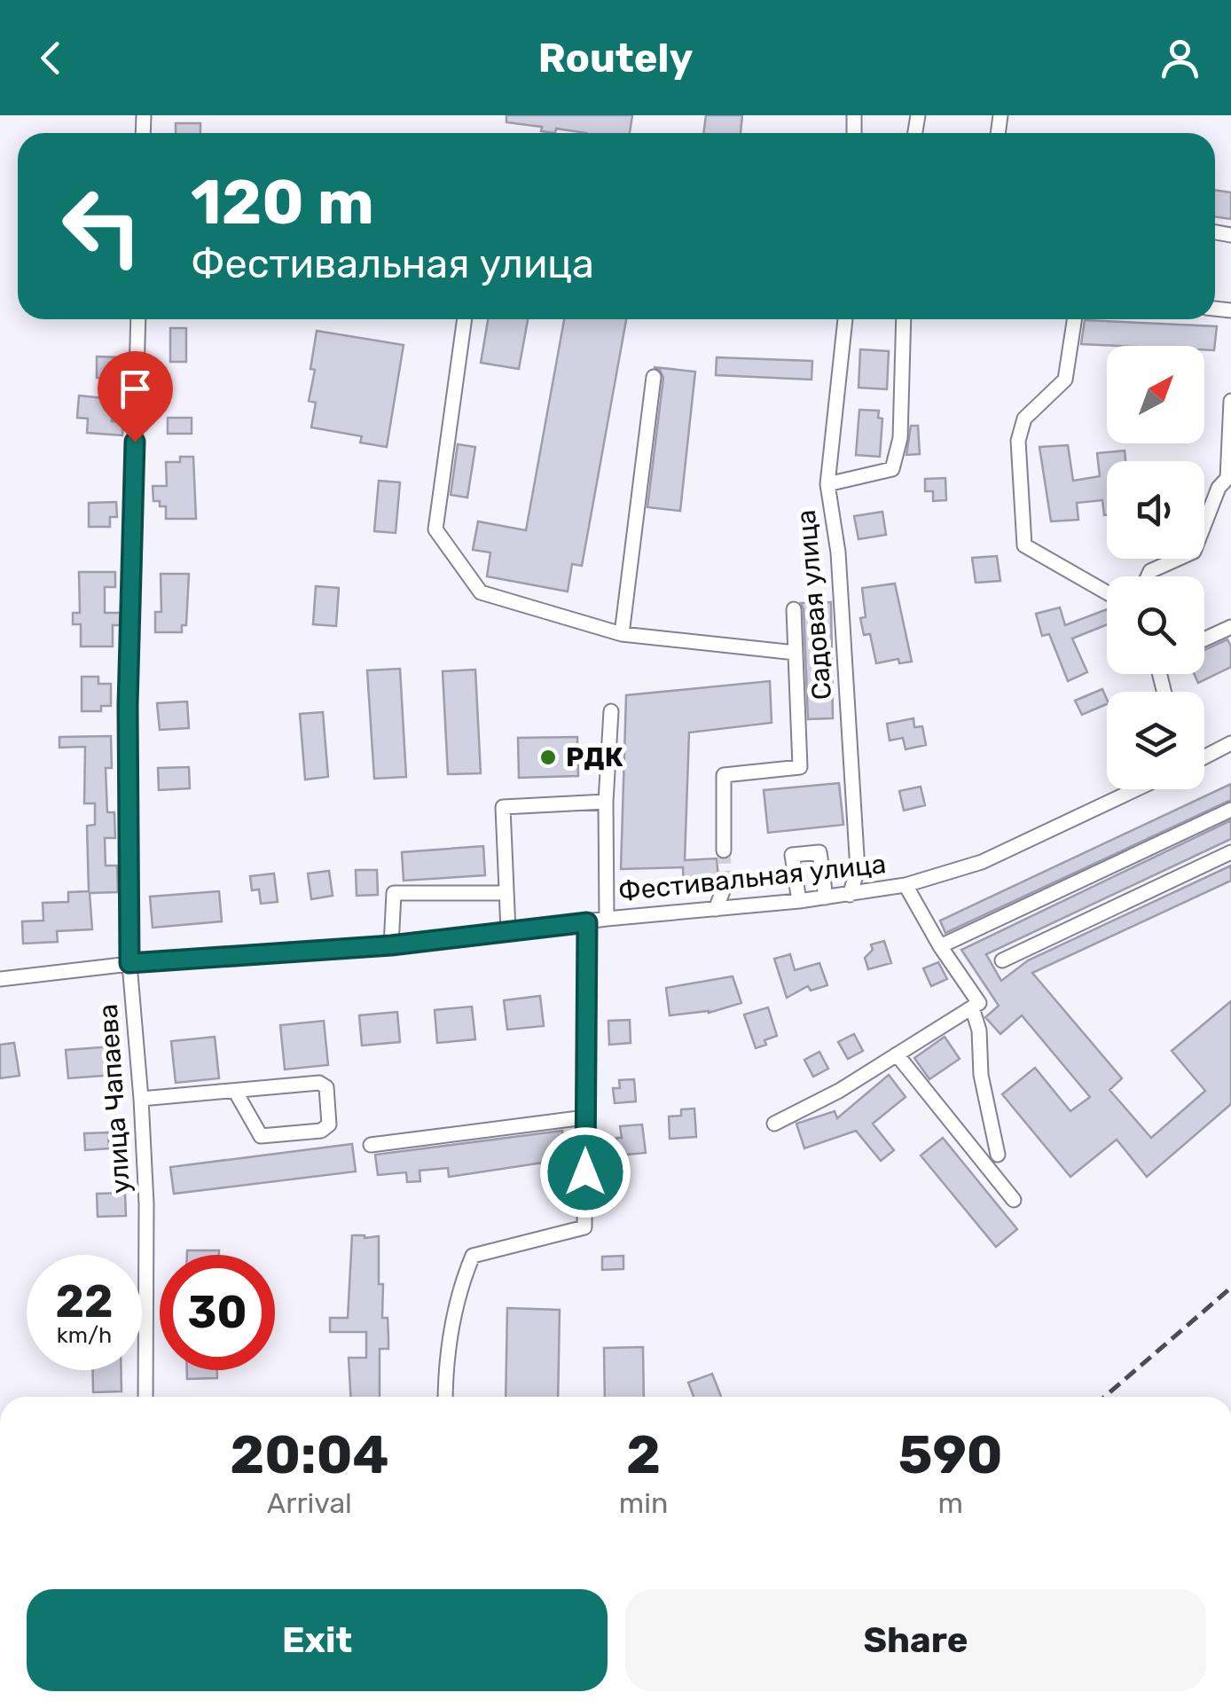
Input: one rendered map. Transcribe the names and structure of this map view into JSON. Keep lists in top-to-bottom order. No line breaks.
{"streets":{"street":["Садовая улица","Фестивальная улица","улица Чапаева"]},"crossings":[["Садовая улица","Фестивальная улица"],["Фестивальная улица","улица Чапаева"]],"places":["РДК"],"north":"top right","page":{"header":"Routely","turn":["120 m","Фестивальная улица"],"speed":"22 km/h","limit":"30","eta":["20:04","Arrival","2","min","590","m"],"buttons":["Exit","Share"]}}
